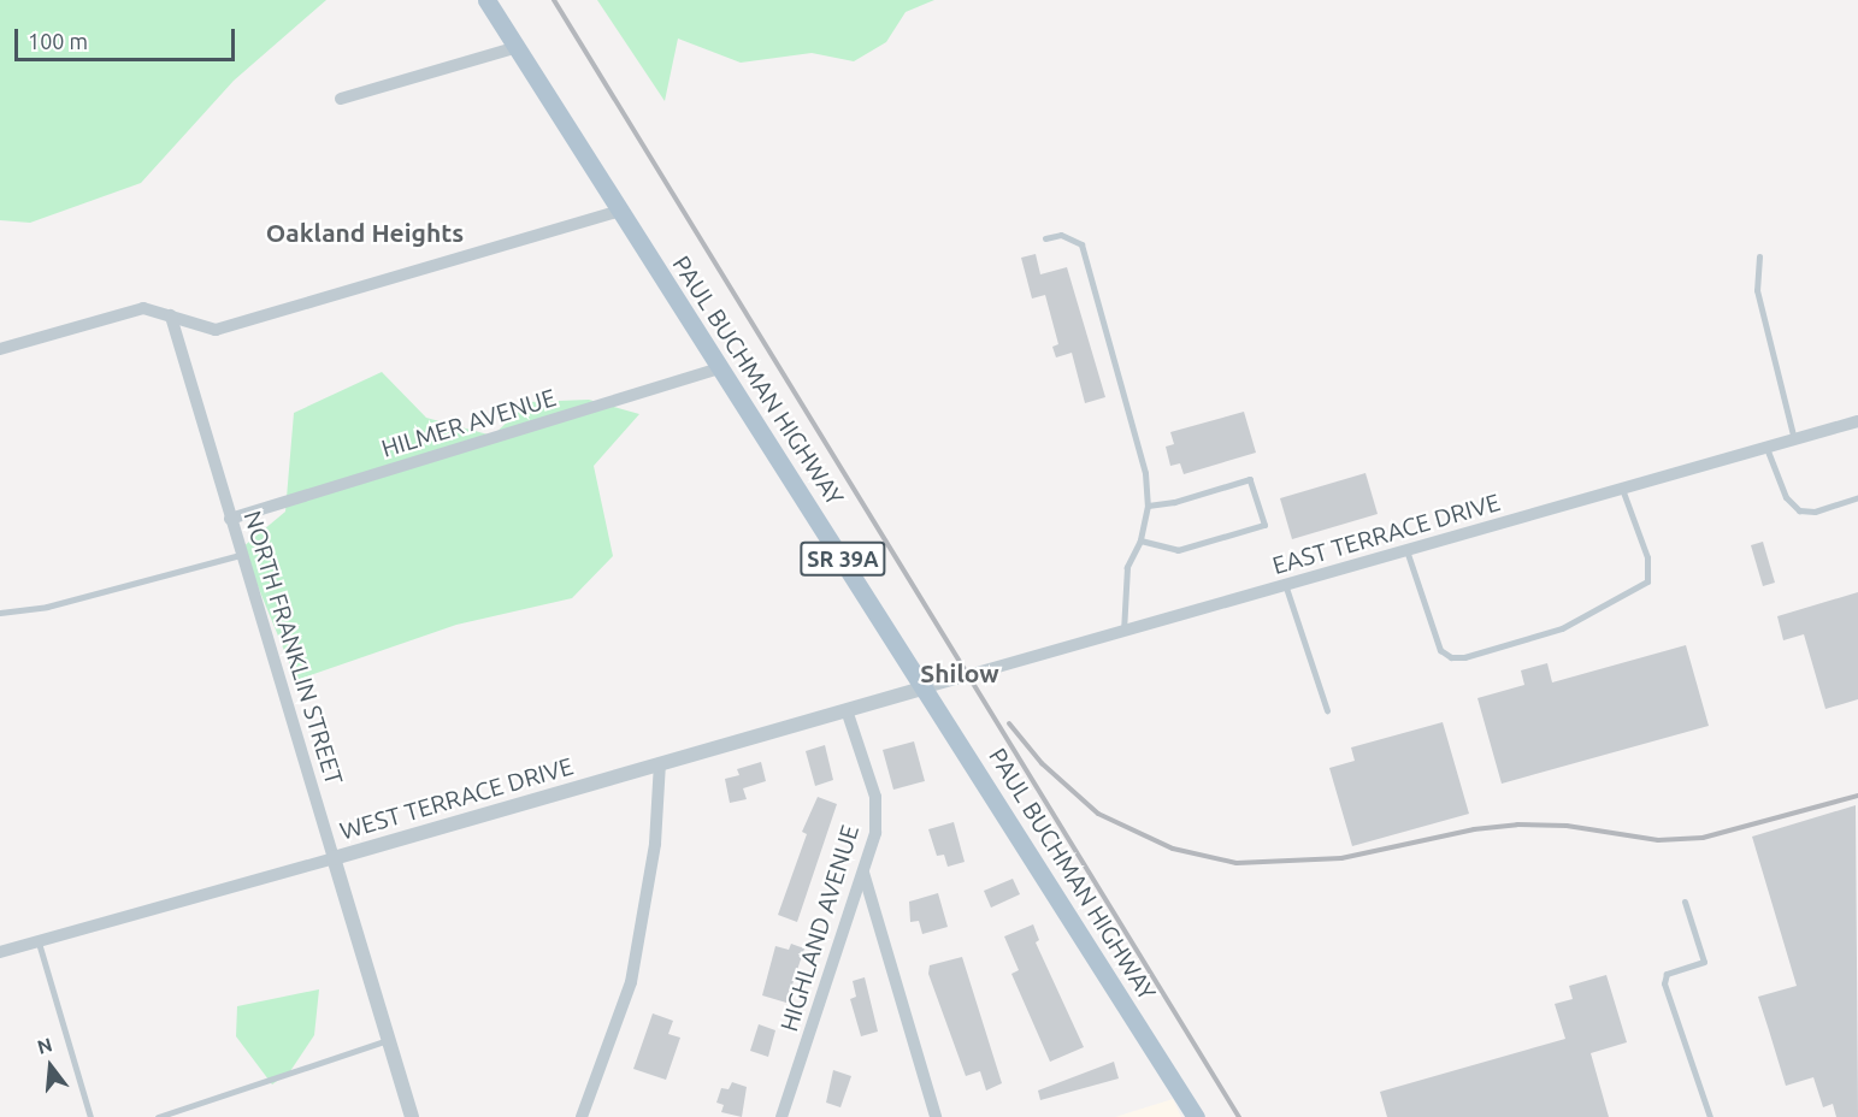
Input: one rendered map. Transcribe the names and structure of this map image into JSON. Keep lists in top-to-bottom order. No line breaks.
{"streets":{"main road":["PAUL BUCHMAN HIGHWAY","SR 39A"],"street":["HILMER AVENUE","EAST TERRACE DRIVE","NORTH FRANKLIN STREET","WEST TERRACE DRIVE","HIGHLAND AVENUE"]},"crossings":[["PAUL BUCHMAN HIGHWAY","HILMER AVENUE"],["PAUL BUCHMAN HIGHWAY","EAST TERRACE DRIVE"],["PAUL BUCHMAN HIGHWAY","WEST TERRACE DRIVE"],["HILMER AVENUE","NORTH FRANKLIN STREET"],["EAST TERRACE DRIVE","WEST TERRACE DRIVE"],["NORTH FRANKLIN STREET","WEST TERRACE DRIVE"],["WEST TERRACE DRIVE","HIGHLAND AVENUE"]],"districts":["Oakland Heights","Shilow"],"scale_bar":"100 m","north":"top"}
